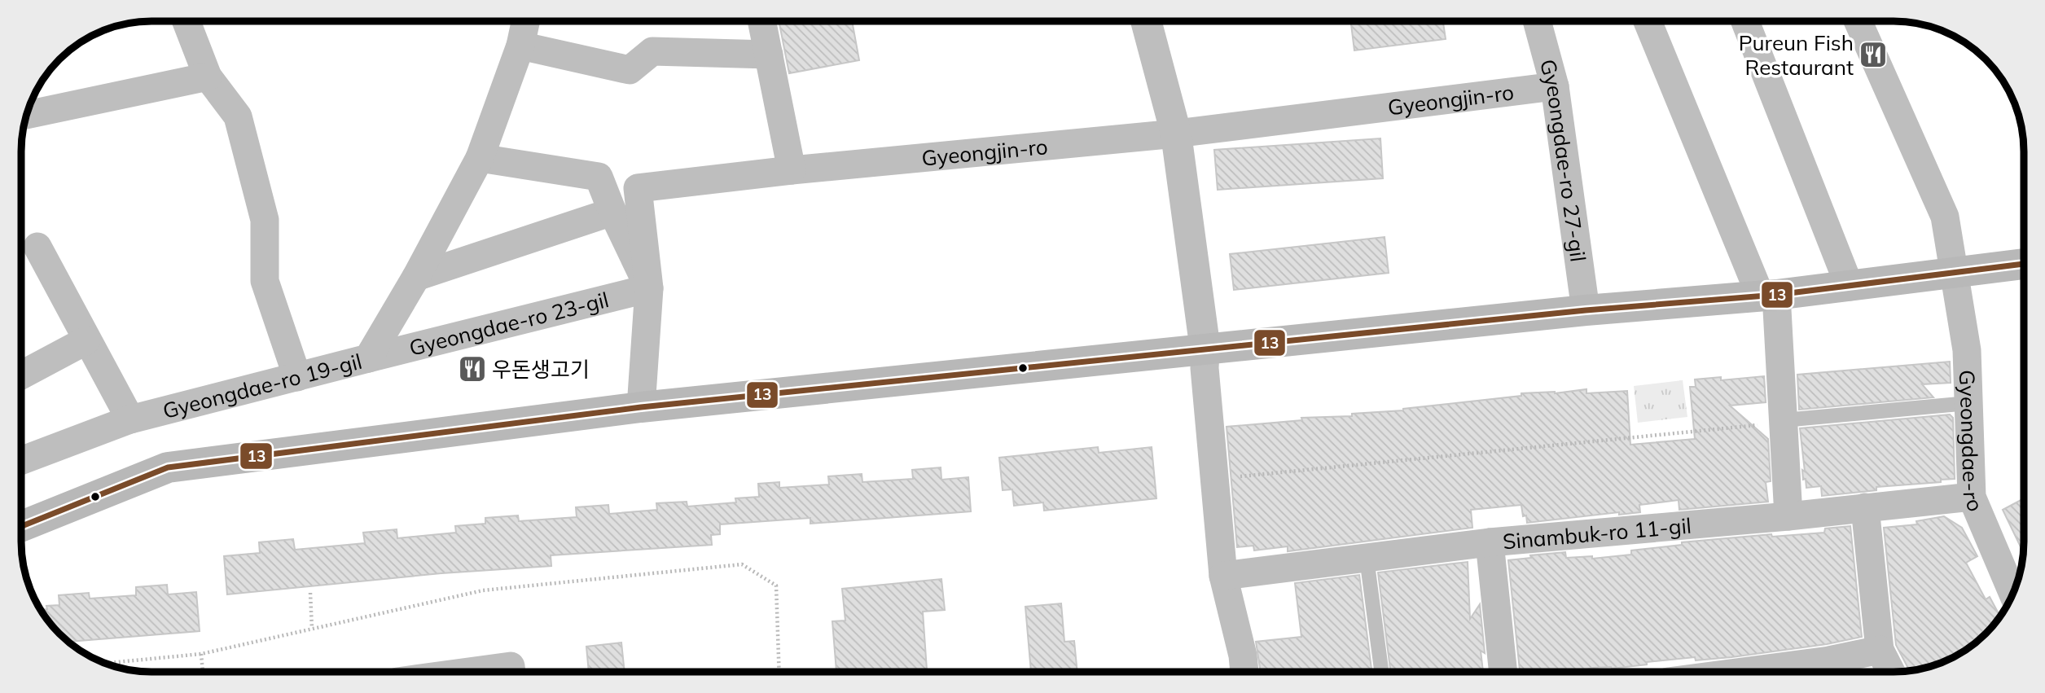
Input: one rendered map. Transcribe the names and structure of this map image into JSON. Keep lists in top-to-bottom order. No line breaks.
{"streets":{"street":["Gyeongjin-ro","Gyeongdae-ro 27-gil","Gyeongdae-ro 23-gil","Gyeongdae-ro 19-gil","Gyeongdae-ro","Sinambuk-ro 11-gil"]},"crossings":[["Gyeongjin-ro","Gyeongdae-ro 27-gil"],["Gyeongdae-ro 23-gil","Gyeongdae-ro 19-gil"],["Gyeongdae-ro","Sinambuk-ro 11-gil"]],"places":{"restaurant":["Pureun Fish Restaurant","우돈생고기"]},"lines":["transit line 13"]}
